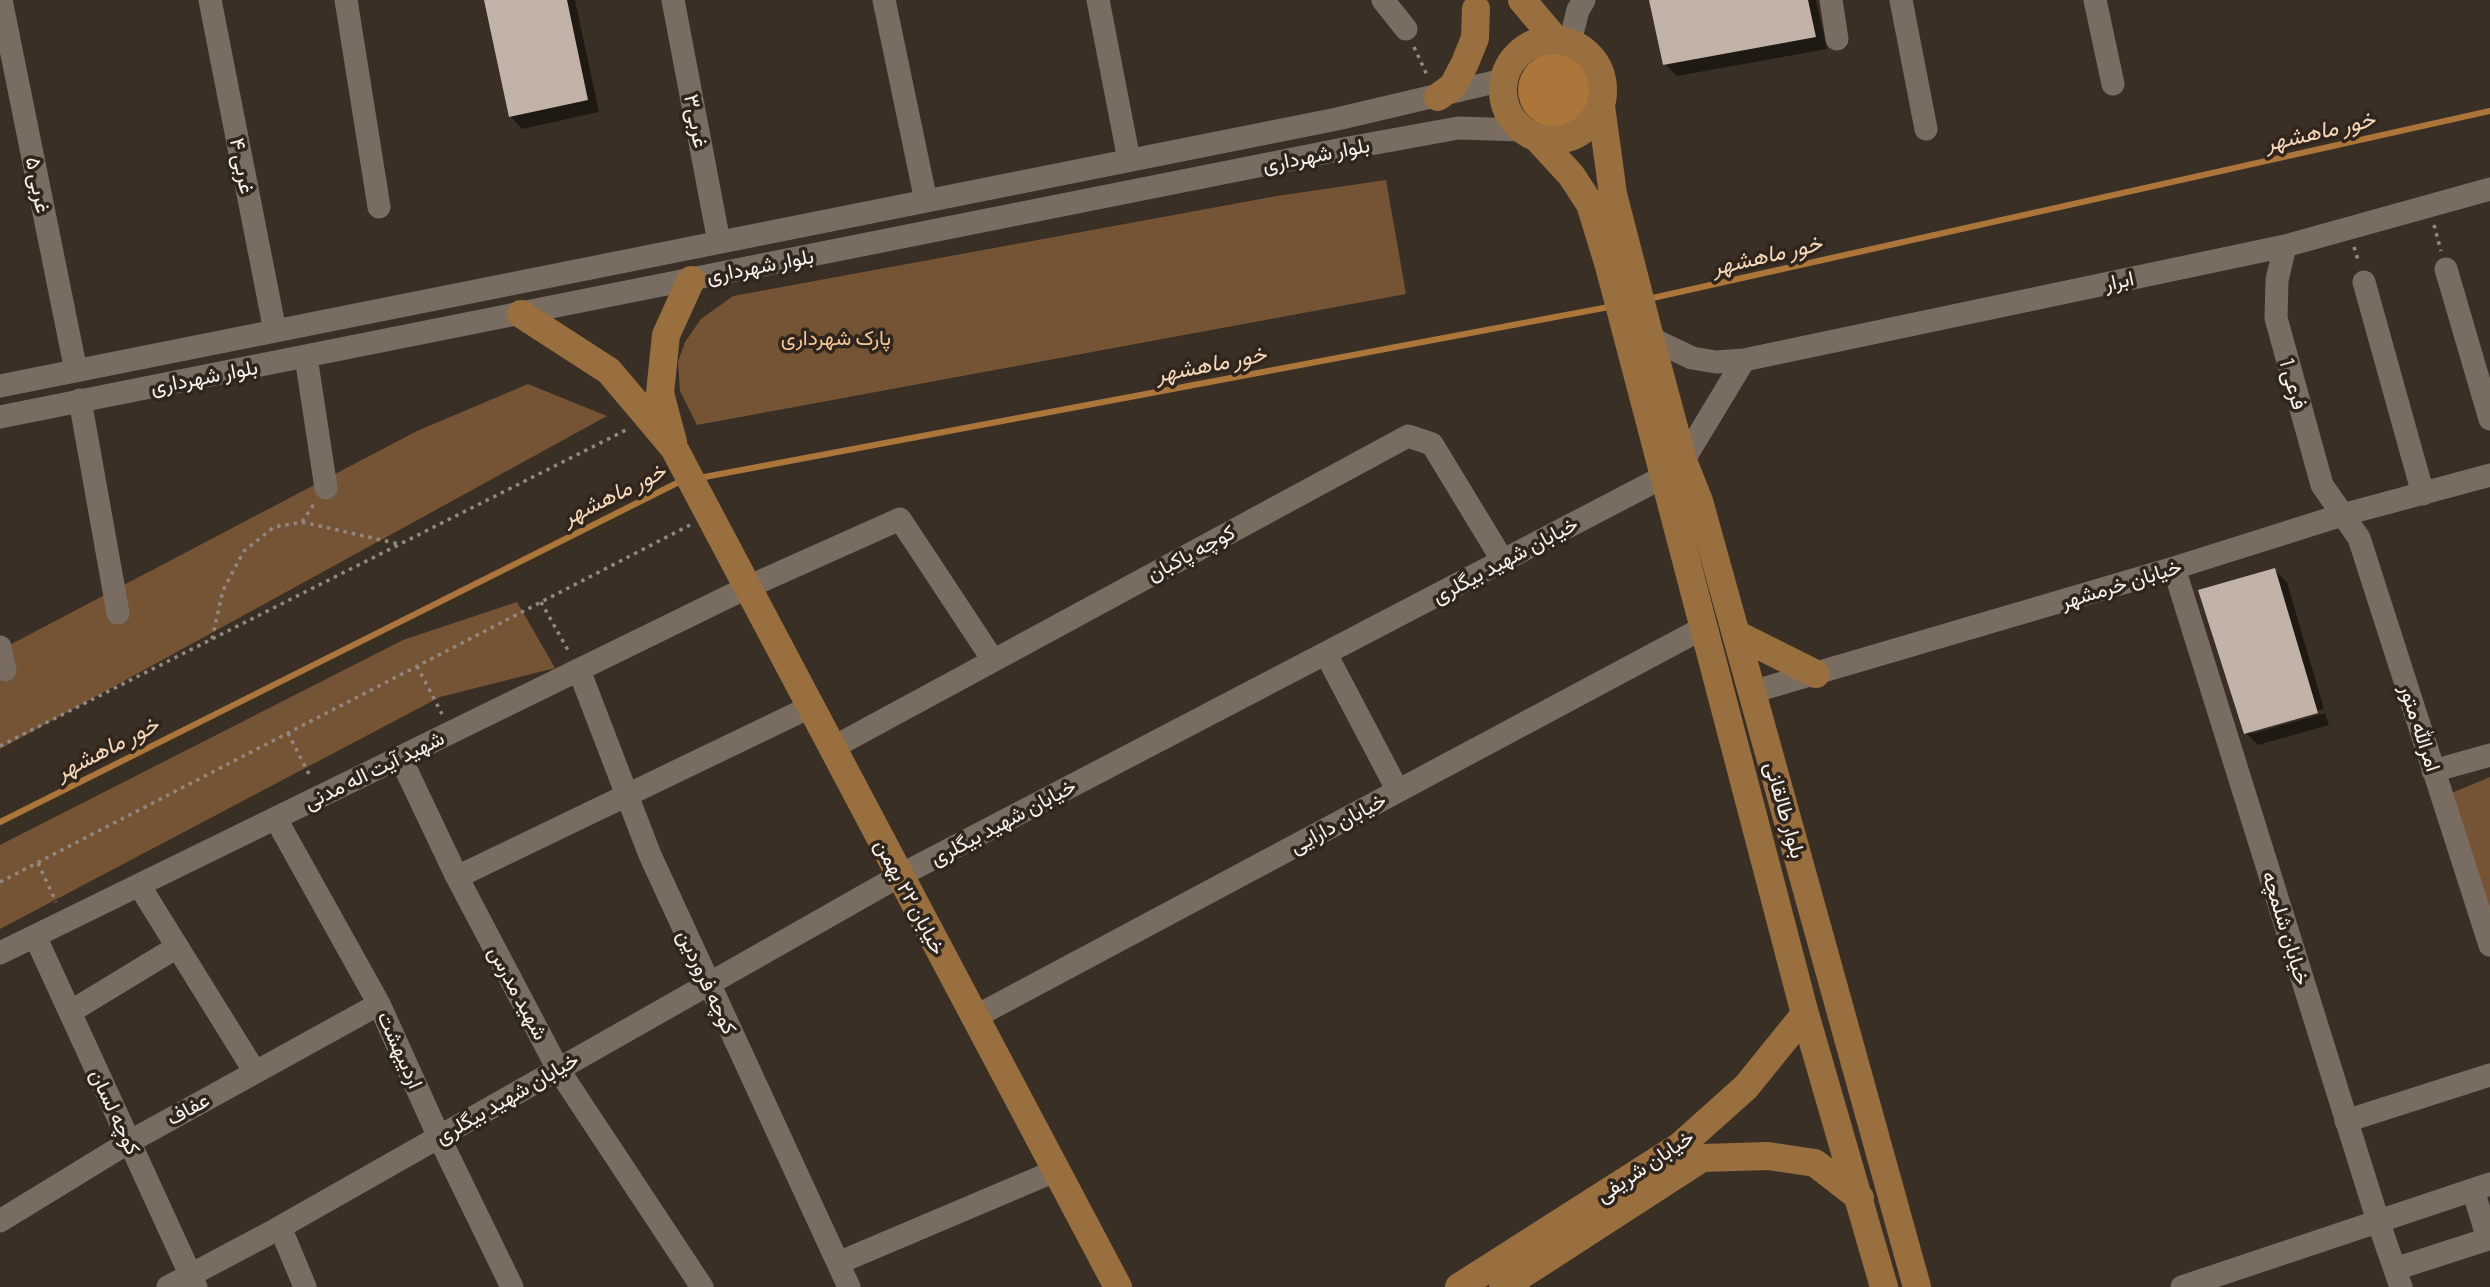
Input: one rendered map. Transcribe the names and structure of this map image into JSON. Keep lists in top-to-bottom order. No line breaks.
{"streets":{"main road":["بلوار طالقانی","خیابان ۲۲ بهمن","خیابان شریفی"],"street":["۳غربی","بلوار شهرداری","۴ غربی","۵ غربی","ابرار","فرعی 1","کوچه پاکبان","خیابان شهید بیگلری","خیابان خرمشهر","امرالله متور","شهید آیت اله مدنی","خیابان دارایی","خیابان شلمچه","کوچه فروردین","شهید مدرس","اردیبهشت","عفاف","کوچه لسان"]},"crossings":[["۳غربی","بلوار شهرداری"],["بلوار شهرداری","۴ غربی"],["بلوار شهرداری","۵ غربی"],["ابرار","فرعی 1"],["ابرار","بلوار طالقانی"],["فرعی 1","خیابان خرمشهر"],["فرعی 1","امرالله متور"],["کوچه پاکبان","خیابان شهید بیگلری"],["کوچه پاکبان","شهید آیت اله مدنی"],["کوچه پاکبان","خیابان ۲۲ بهمن"],["خیابان شهید بیگلری","بلوار طالقانی"],["خیابان شهید بیگلری","خیابان ۲۲ بهمن"],["خیابان شهید بیگلری","کوچه فروردین"],["خیابان شهید بیگلری","شهید مدرس"],["خیابان شهید بیگلری","اردیبهشت"],["خیابان شهید بیگلری","کوچه لسان"],["خیابان خرمشهر","امرالله متور"],["خیابان خرمشهر","بلوار طالقانی"],["خیابان خرمشهر","خیابان شلمچه"],["شهید آیت اله مدنی","خیابان ۲۲ بهمن"],["شهید آیت اله مدنی","کوچه فروردین"],["شهید آیت اله مدنی","شهید مدرس"],["شهید آیت اله مدنی","اردیبهشت"],["شهید آیت اله مدنی","کوچه لسان"],["بلوار طالقانی","خیابان دارایی"],["بلوار طالقانی","خیابان شریفی"],["خیابان دارایی","خیابان ۲۲ بهمن"],["اردیبهشت","عفاف"],["عفاف","کوچه لسان"]],"water":["خور ماهشهر"],"parks":["پارک شهرداری"]}
